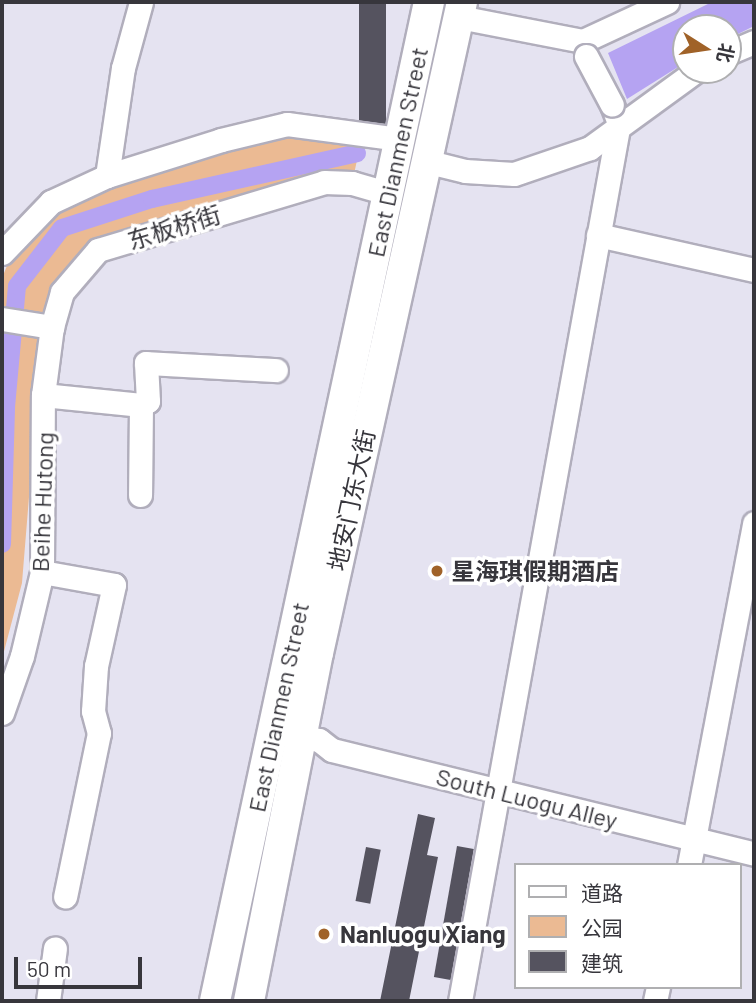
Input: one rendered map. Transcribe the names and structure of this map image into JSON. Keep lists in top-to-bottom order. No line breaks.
{"streets":{"main road":["East Dianmen Street","地安门东大街"],"street":["东板桥街","Beihe Hutong","South Luogu Alley"]},"crossings":[["East Dianmen Street","东板桥街"],["东板桥街","Beihe Hutong"],["地安门东大街","South Luogu Alley"]],"places":["星海琪假期酒店","Nanluogu Xiang"],"legend":["道路","公园","建筑"],"scale_bar":"50 m","north":"right"}
